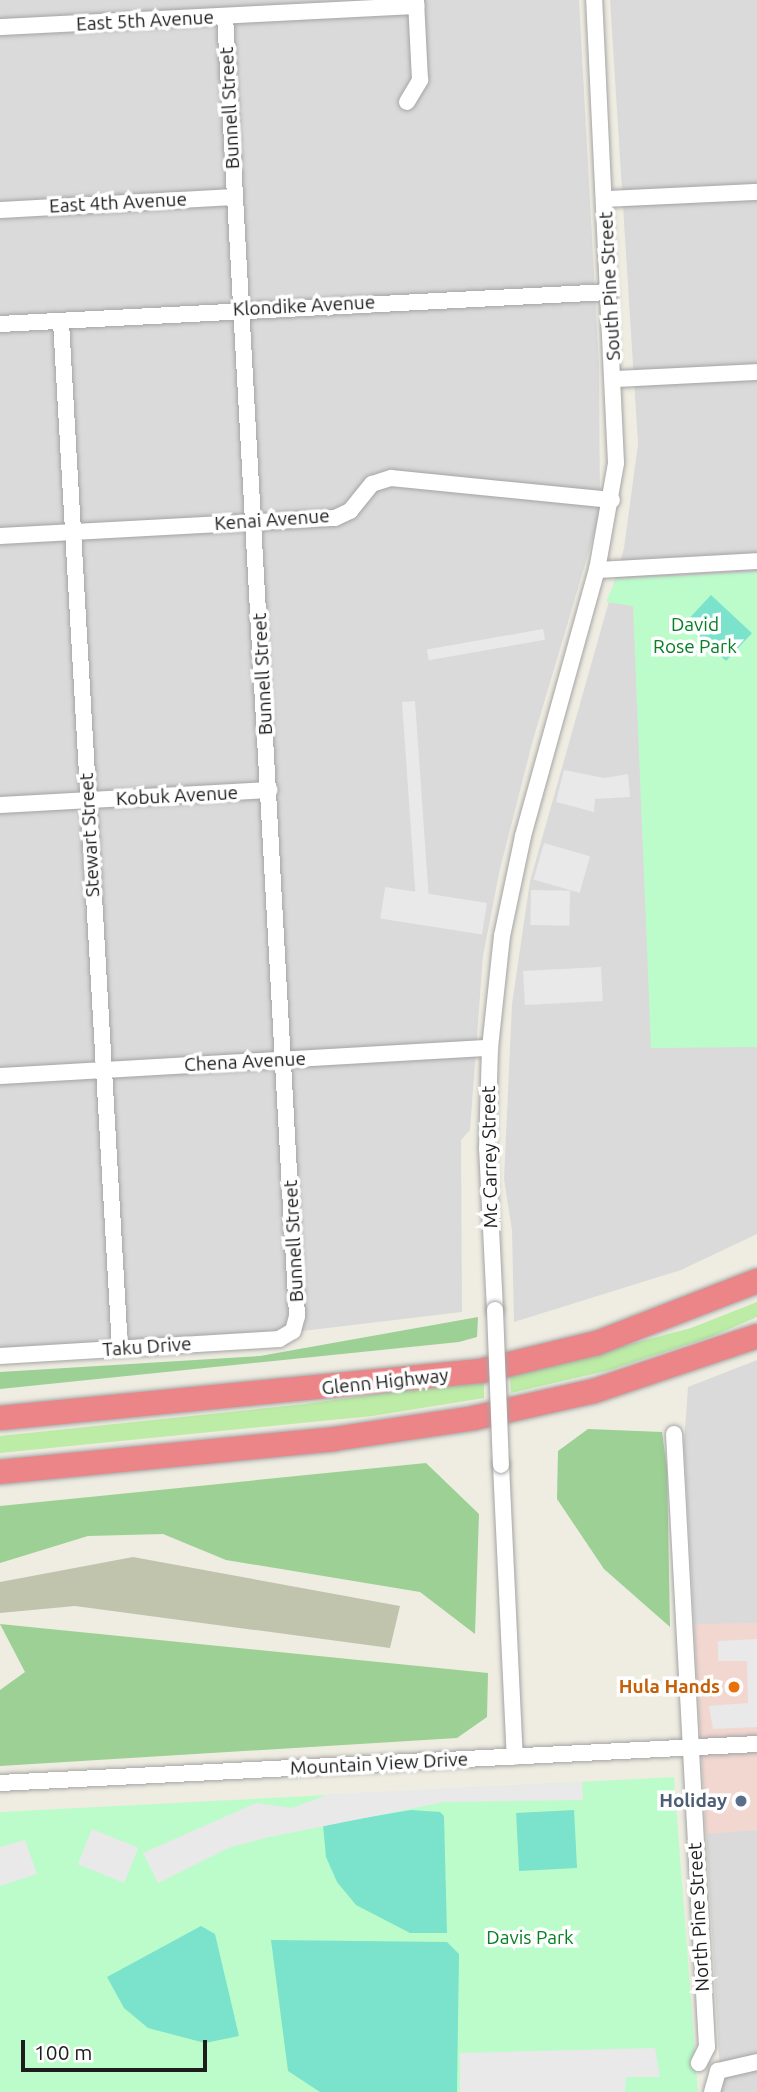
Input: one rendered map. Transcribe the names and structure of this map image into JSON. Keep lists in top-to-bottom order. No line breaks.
{"streets":{"highway":["Glenn Highway"],"street":["East 5th Avenue","Bunnell Street","East 4th Avenue","South Pine Street","Klondike Avenue","Kenai Avenue","Kobuk Avenue","Stewart Street","Chena Avenue","Mc Carrey Street","Taku Drive","Mountain View Drive","North Pine Street"]},"crossings":[["East 5th Avenue","Bunnell Street"],["Bunnell Street","East 4th Avenue"],["Bunnell Street","Klondike Avenue"],["Bunnell Street","Kenai Avenue"],["Bunnell Street","Kobuk Avenue"],["Bunnell Street","Chena Avenue"],["Bunnell Street","Taku Drive"],["South Pine Street","Klondike Avenue"],["South Pine Street","Kenai Avenue"],["South Pine Street","Mc Carrey Street"],["Klondike Avenue","Stewart Street"],["Kenai Avenue","Stewart Street"],["Kobuk Avenue","Stewart Street"],["Stewart Street","Chena Avenue"],["Stewart Street","Taku Drive"],["Chena Avenue","Mc Carrey Street"],["Mc Carrey Street","Mountain View Drive"],["Mountain View Drive","North Pine Street"]],"parks":["David Rose Park","Davis Park"],"places":["Hula Hands","Holiday"],"scale_bar":"100 m"}
